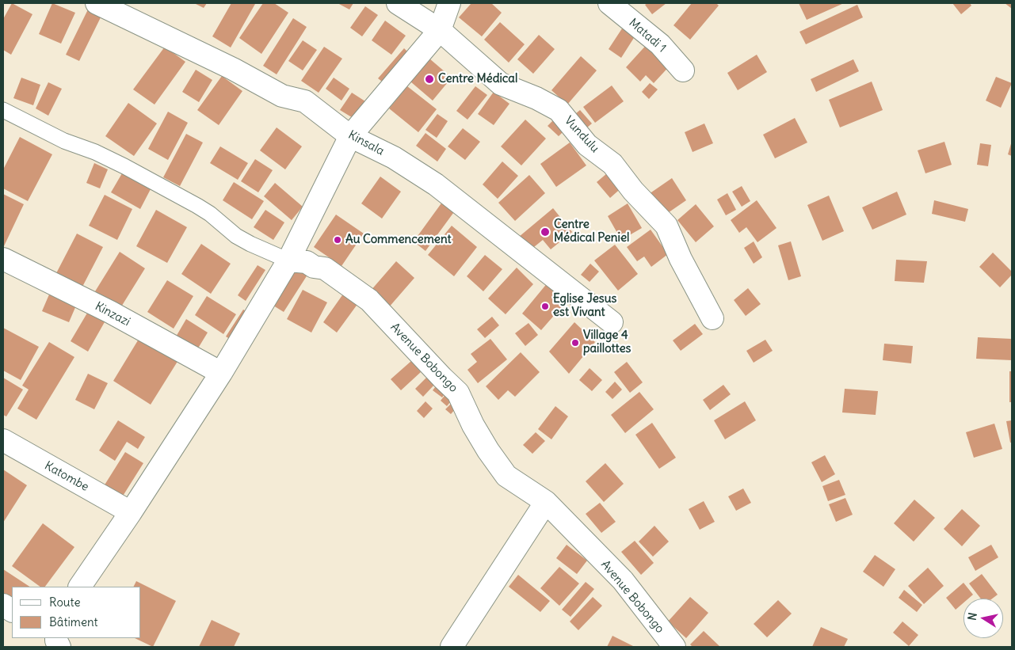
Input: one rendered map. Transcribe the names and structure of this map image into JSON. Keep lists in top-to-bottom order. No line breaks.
{"streets":{"street":["Matadi 1","Vundulu","Kinsala","Kinzazi","Avenue Bobongo","Katombe"]},"places":["Centre Médical","Centre Médical Peniel","Au Commencement","Eglise Jesus est Vivant","Village 4 paillottes"],"legend":["Route","Bâtiment"],"north":"left"}
